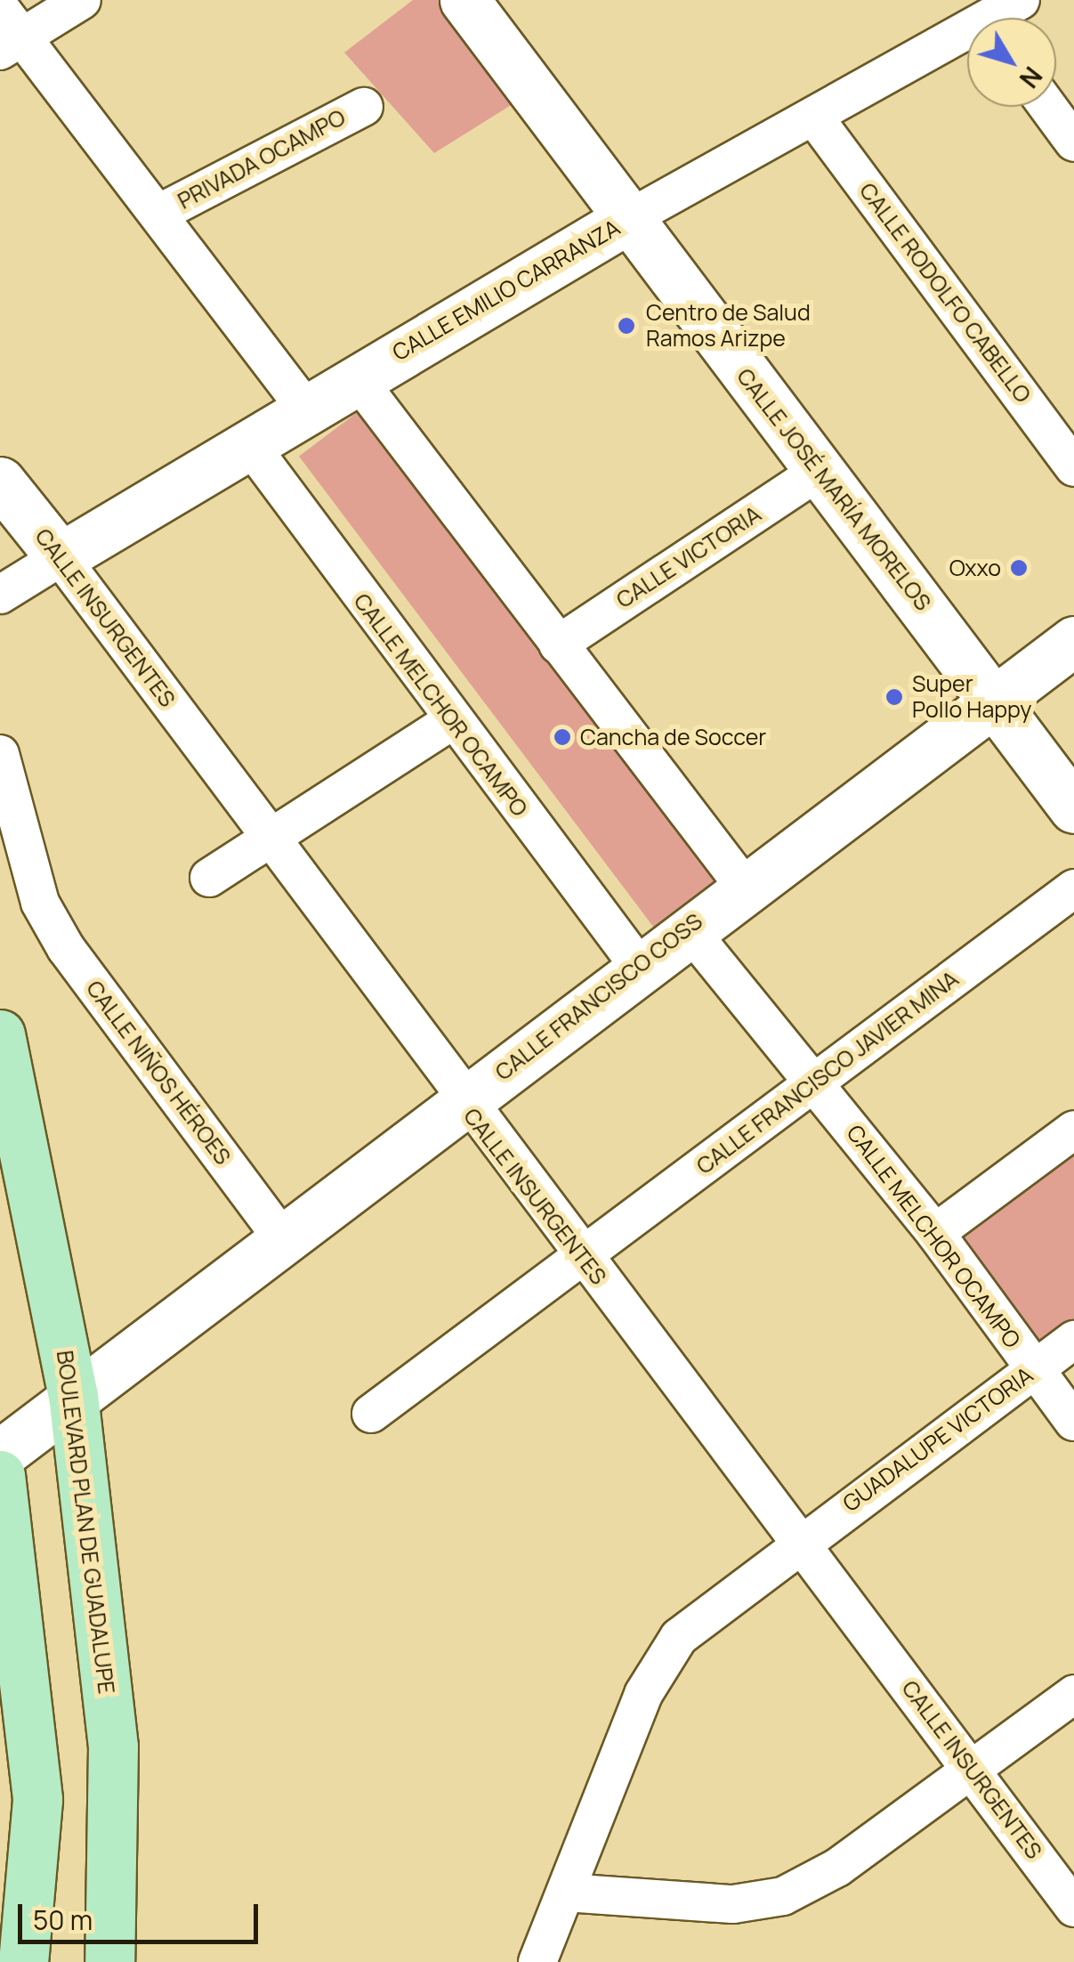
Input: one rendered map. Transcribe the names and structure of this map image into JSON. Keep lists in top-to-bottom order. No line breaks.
{"streets":{"main road":["BOULEVARD PLAN DE GUADALUPE"],"street":["PRIVADA OCAMPO","CALLE EMILIO CARRANZA","CALLE RODOLFO CABELLO","CALLE JOSÉ MARÍA MORELOS","CALLE VICTORIA","CALLE INSURGENTES","CALLE MELCHOR OCAMPO","CALLE FRANCISCO COSS","CALLE NIÑOS HÉROES","CALLE FRANCISCO JAVIER MINA","GUADALUPE VICTORIA"]},"crossings":[["CALLE EMILIO CARRANZA","CALLE RODOLFO CABELLO"],["CALLE EMILIO CARRANZA","CALLE JOSÉ MARÍA MORELOS"],["CALLE EMILIO CARRANZA","CALLE INSURGENTES"],["CALLE EMILIO CARRANZA","CALLE MELCHOR OCAMPO"],["CALLE JOSÉ MARÍA MORELOS","CALLE VICTORIA"],["CALLE JOSÉ MARÍA MORELOS","CALLE FRANCISCO COSS"],["CALLE INSURGENTES","CALLE FRANCISCO COSS"],["CALLE INSURGENTES","CALLE FRANCISCO JAVIER MINA"],["CALLE INSURGENTES","GUADALUPE VICTORIA"],["CALLE MELCHOR OCAMPO","CALLE FRANCISCO COSS"],["CALLE MELCHOR OCAMPO","CALLE FRANCISCO JAVIER MINA"],["CALLE MELCHOR OCAMPO","GUADALUPE VICTORIA"],["CALLE FRANCISCO COSS","CALLE NIÑOS HÉROES"],["CALLE FRANCISCO COSS","BOULEVARD PLAN DE GUADALUPE"]],"places":["Centro de Salud Ramos Arizpe","Oxxo","Super Pollo Happy","Cancha de Soccer"],"scale_bar":"50 m","north":"bottom right"}
